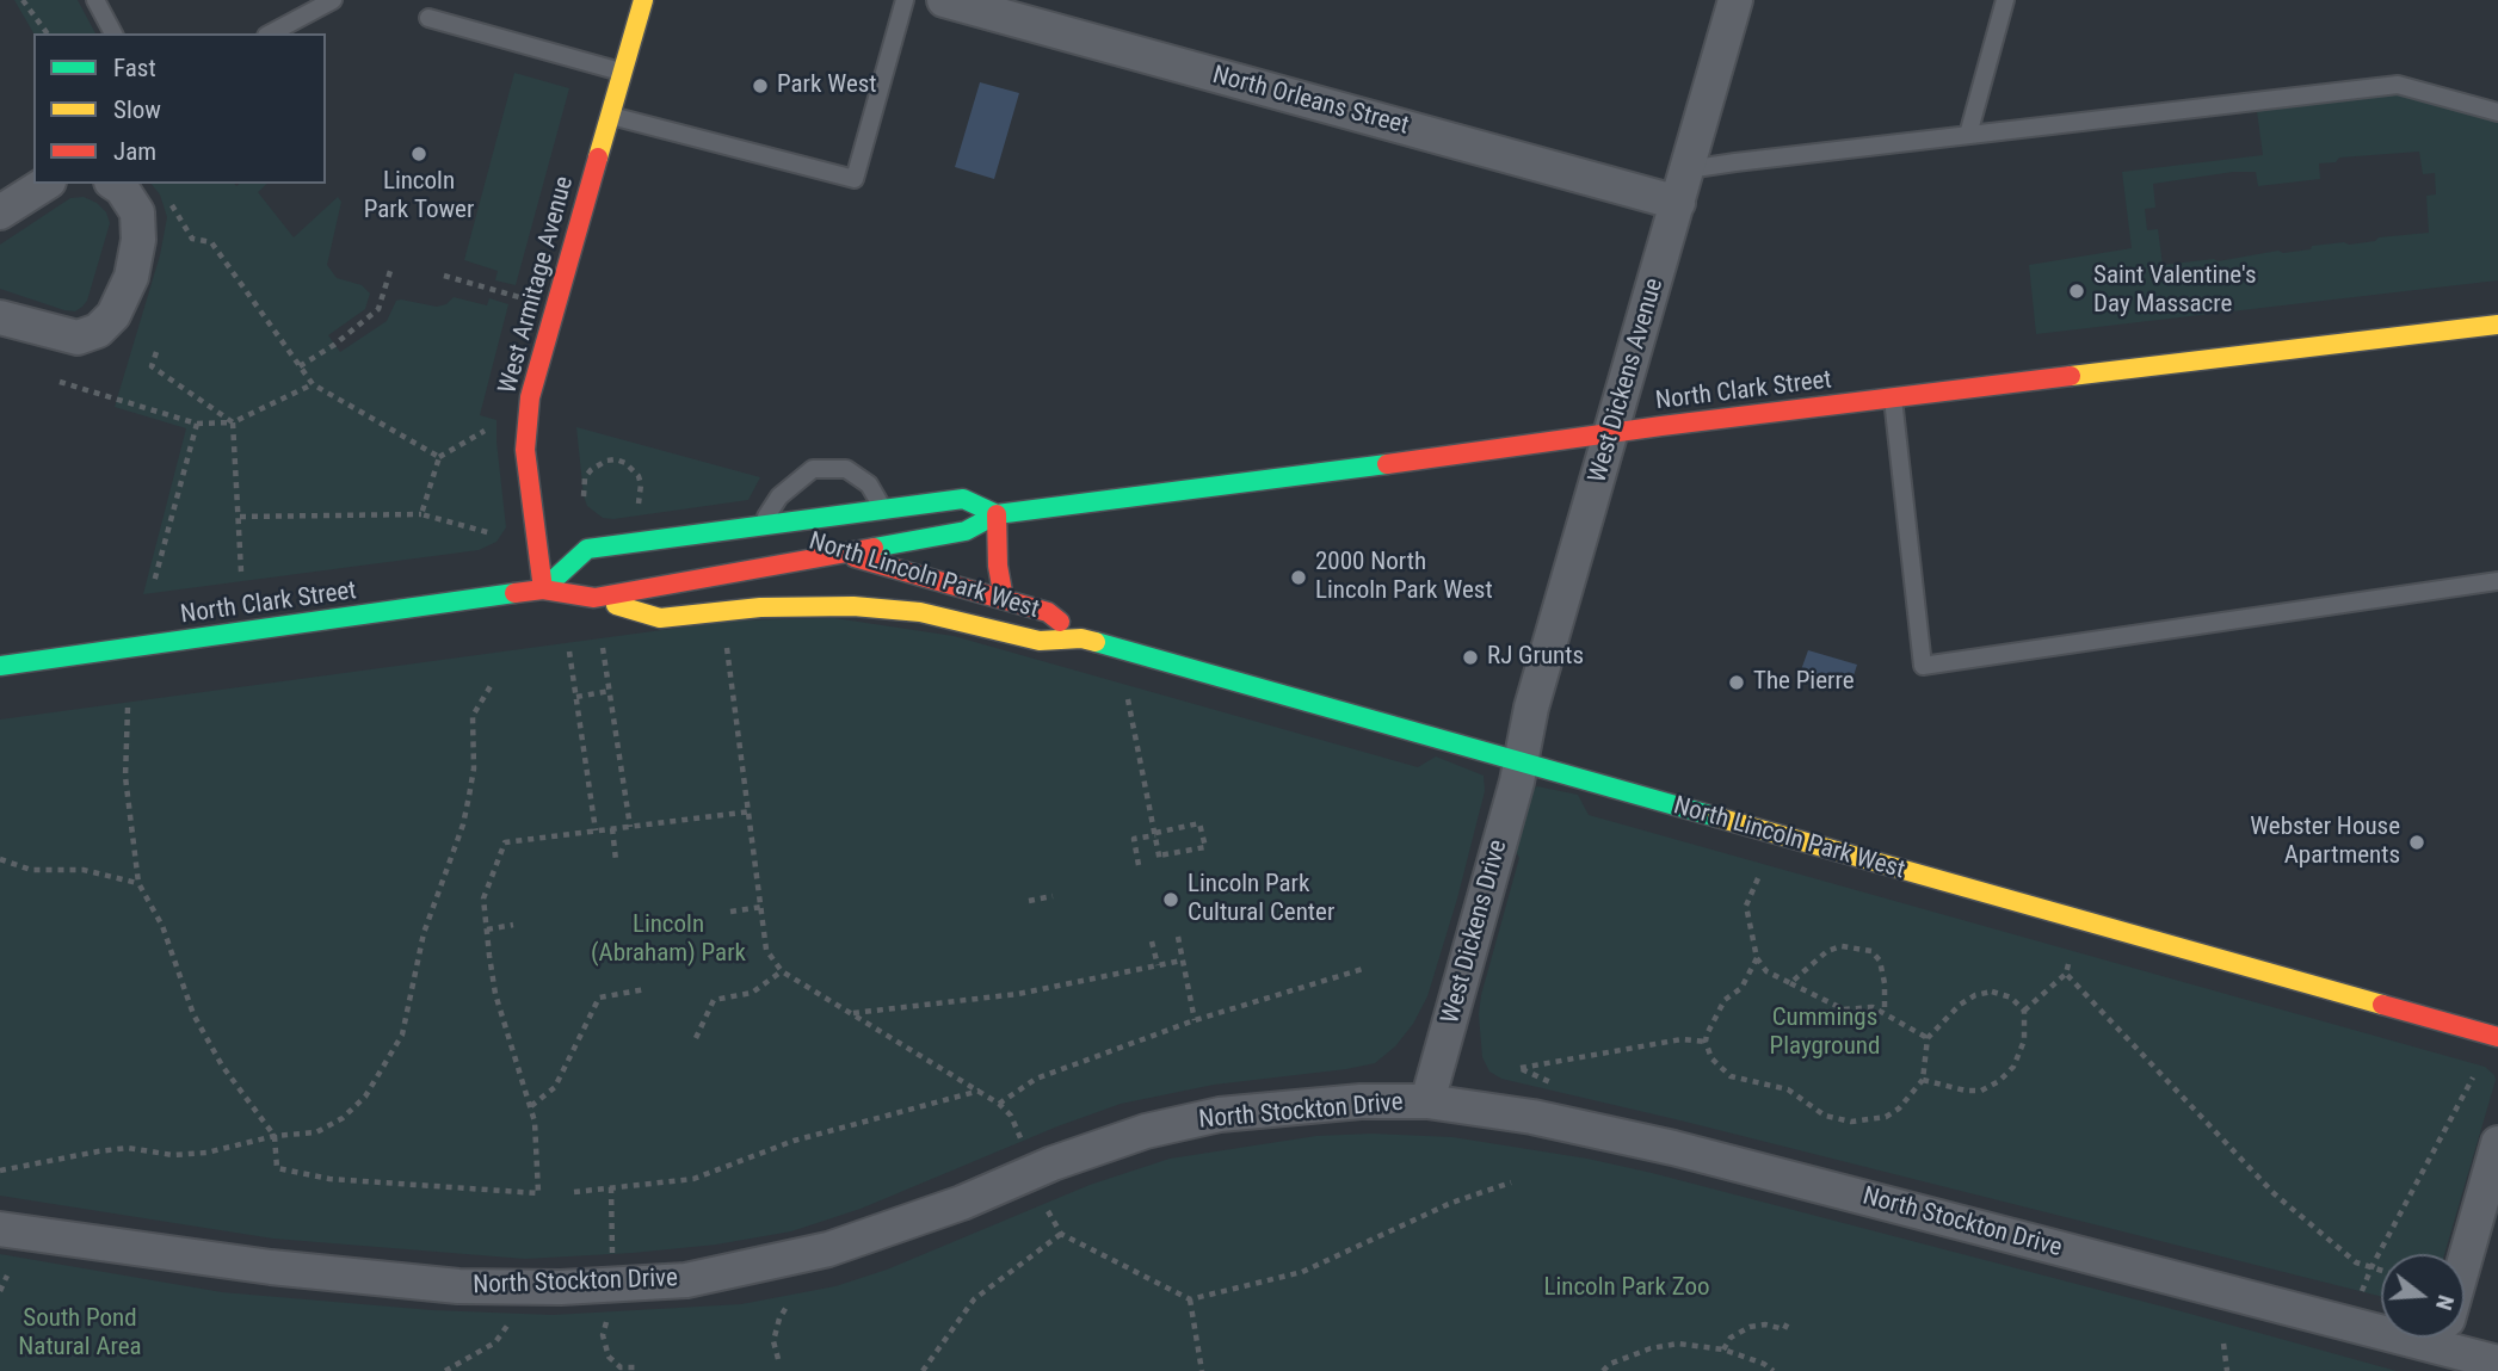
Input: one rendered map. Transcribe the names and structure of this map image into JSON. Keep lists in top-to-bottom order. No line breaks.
{"streets":{"main road":["West Armitage Avenue","North Clark Street","North Lincoln Park West"],"street":["North Orleans Street","West Dickens Avenue","West Dickens Drive","North Stockton Drive"]},"crossings":[["North Orleans Street","West Dickens Avenue"],["West Armitage Avenue","North Clark Street"],["West Dickens Avenue","North Clark Street"],["West Dickens Avenue","North Lincoln Park West"],["West Dickens Avenue","West Dickens Drive"],["North Clark Street","North Lincoln Park West"],["North Lincoln Park West","West Dickens Drive"],["West Dickens Drive","North Stockton Drive"]],"parks":["Lincoln (Abraham) Park","Cummings Playground","Lincoln Park Zoo","South Pond Natural Area"],"places":["Park West","Lincoln Park Tower","Saint Valentine's Day Massacre","2000 North Lincoln Park West","RJ Grunts","The Pierre","Webster House Apartments","Lincoln Park Cultural Center"],"legend":["Fast","Slow","Jam"],"north":"right"}
